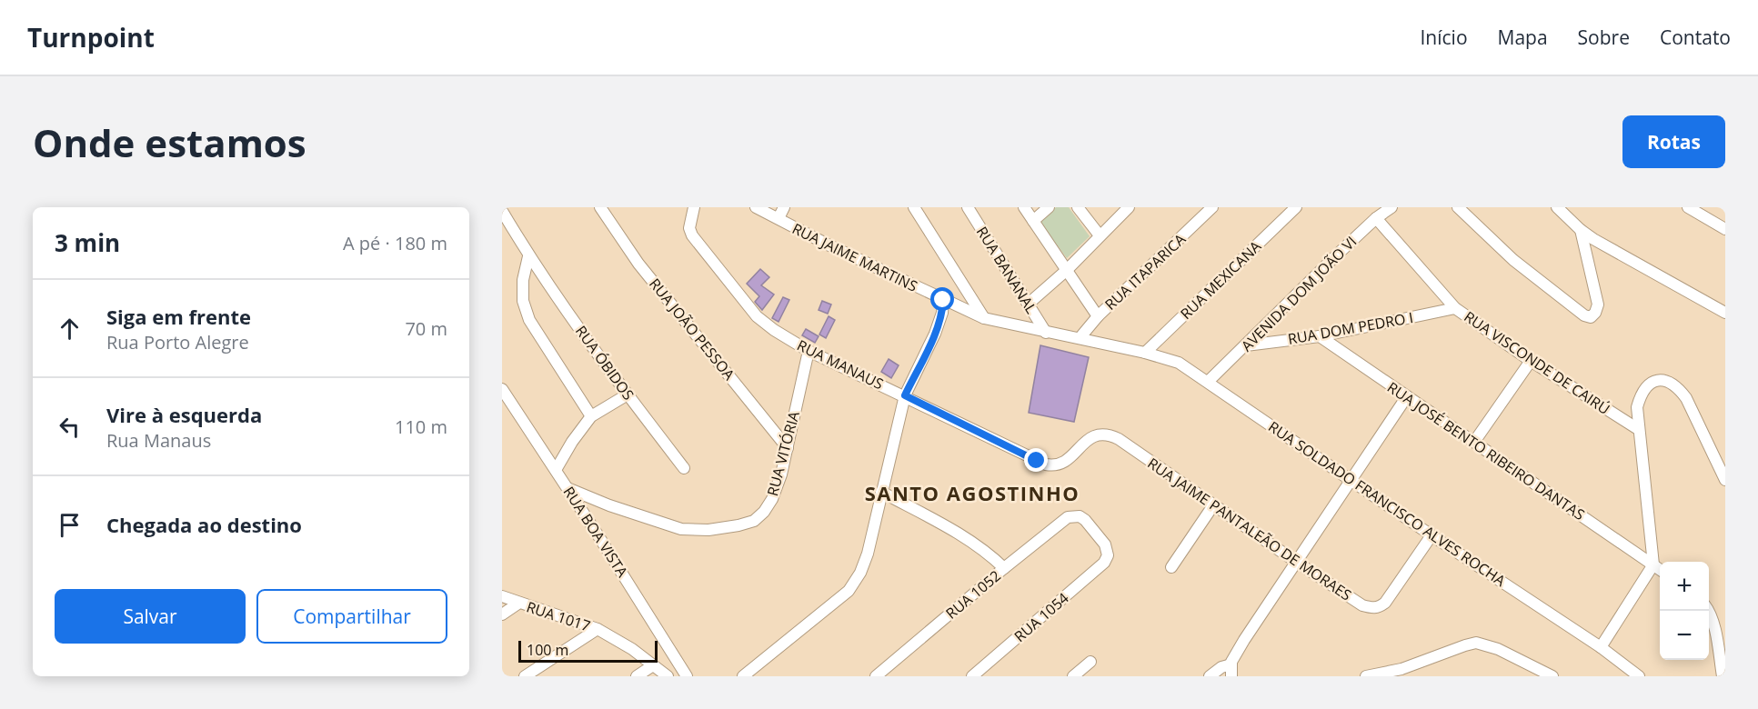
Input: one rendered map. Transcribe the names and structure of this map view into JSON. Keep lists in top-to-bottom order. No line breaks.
{"streets":{"street":["RUA JAIME MARTINS","RUA BANANAL","RUA ITAPARICA","RUA MEXICANA","AVENIDA DOM JOÃO VI","RUA DOM PEDRO I","RUA JOÃO PESSOA","RUA ÓBIDOS","RUA VISCONDE DE CAIRÚ","RUA MANAUS","RUA JOSÉ BENTO RIBEIRO DANTAS","RUA VITÓRIA","RUA SOLDADO FRANCISCO ALVES ROCHA","RUA JAIME PANTALEÃO DE MORAES","RUA BOA VISTA","RUA 1052","RUA 1017","RUA 1054"]},"crossings":[["RUA JAIME MARTINS","RUA BANANAL"],["RUA JAIME MARTINS","RUA ITAPARICA"],["RUA JAIME MARTINS","RUA MEXICANA"],["RUA JAIME MARTINS","RUA SOLDADO FRANCISCO ALVES ROCHA"],["RUA MEXICANA","RUA SOLDADO FRANCISCO ALVES ROCHA"],["AVENIDA DOM JOÃO VI","RUA DOM PEDRO I"],["AVENIDA DOM JOÃO VI","RUA VISCONDE DE CAIRÚ"],["AVENIDA DOM JOÃO VI","RUA SOLDADO FRANCISCO ALVES ROCHA"],["RUA DOM PEDRO I","RUA VISCONDE DE CAIRÚ"],["RUA DOM PEDRO I","RUA JOSÉ BENTO RIBEIRO DANTAS"],["RUA JOÃO PESSOA","RUA VITÓRIA"],["RUA MANAUS","RUA VITÓRIA"],["RUA MANAUS","RUA JAIME PANTALEÃO DE MORAES"],["RUA VITÓRIA","RUA BOA VISTA"],["RUA SOLDADO FRANCISCO ALVES ROCHA","RUA JAIME PANTALEÃO DE MORAES"],["RUA 1052","RUA 1054"]],"districts":["SANTO AGOSTINHO"],"scale_bar":"100 m","page":{"header":"Turnpoint","nav":["Início","Mapa","Sobre","Contato"],"buttons":["Rotas",["Salvar","Compartilhar"]],"title":"Onde estamos","heading":["3 min","A pé · 180 m"],"list":[["Siga em frente","Rua Porto Alegre","70 m"],["Vire à esquerda","Rua Manaus","110 m"],"Chegada ao destino"],"map_buttons":["+","−"],"scale":"100 m"}}
